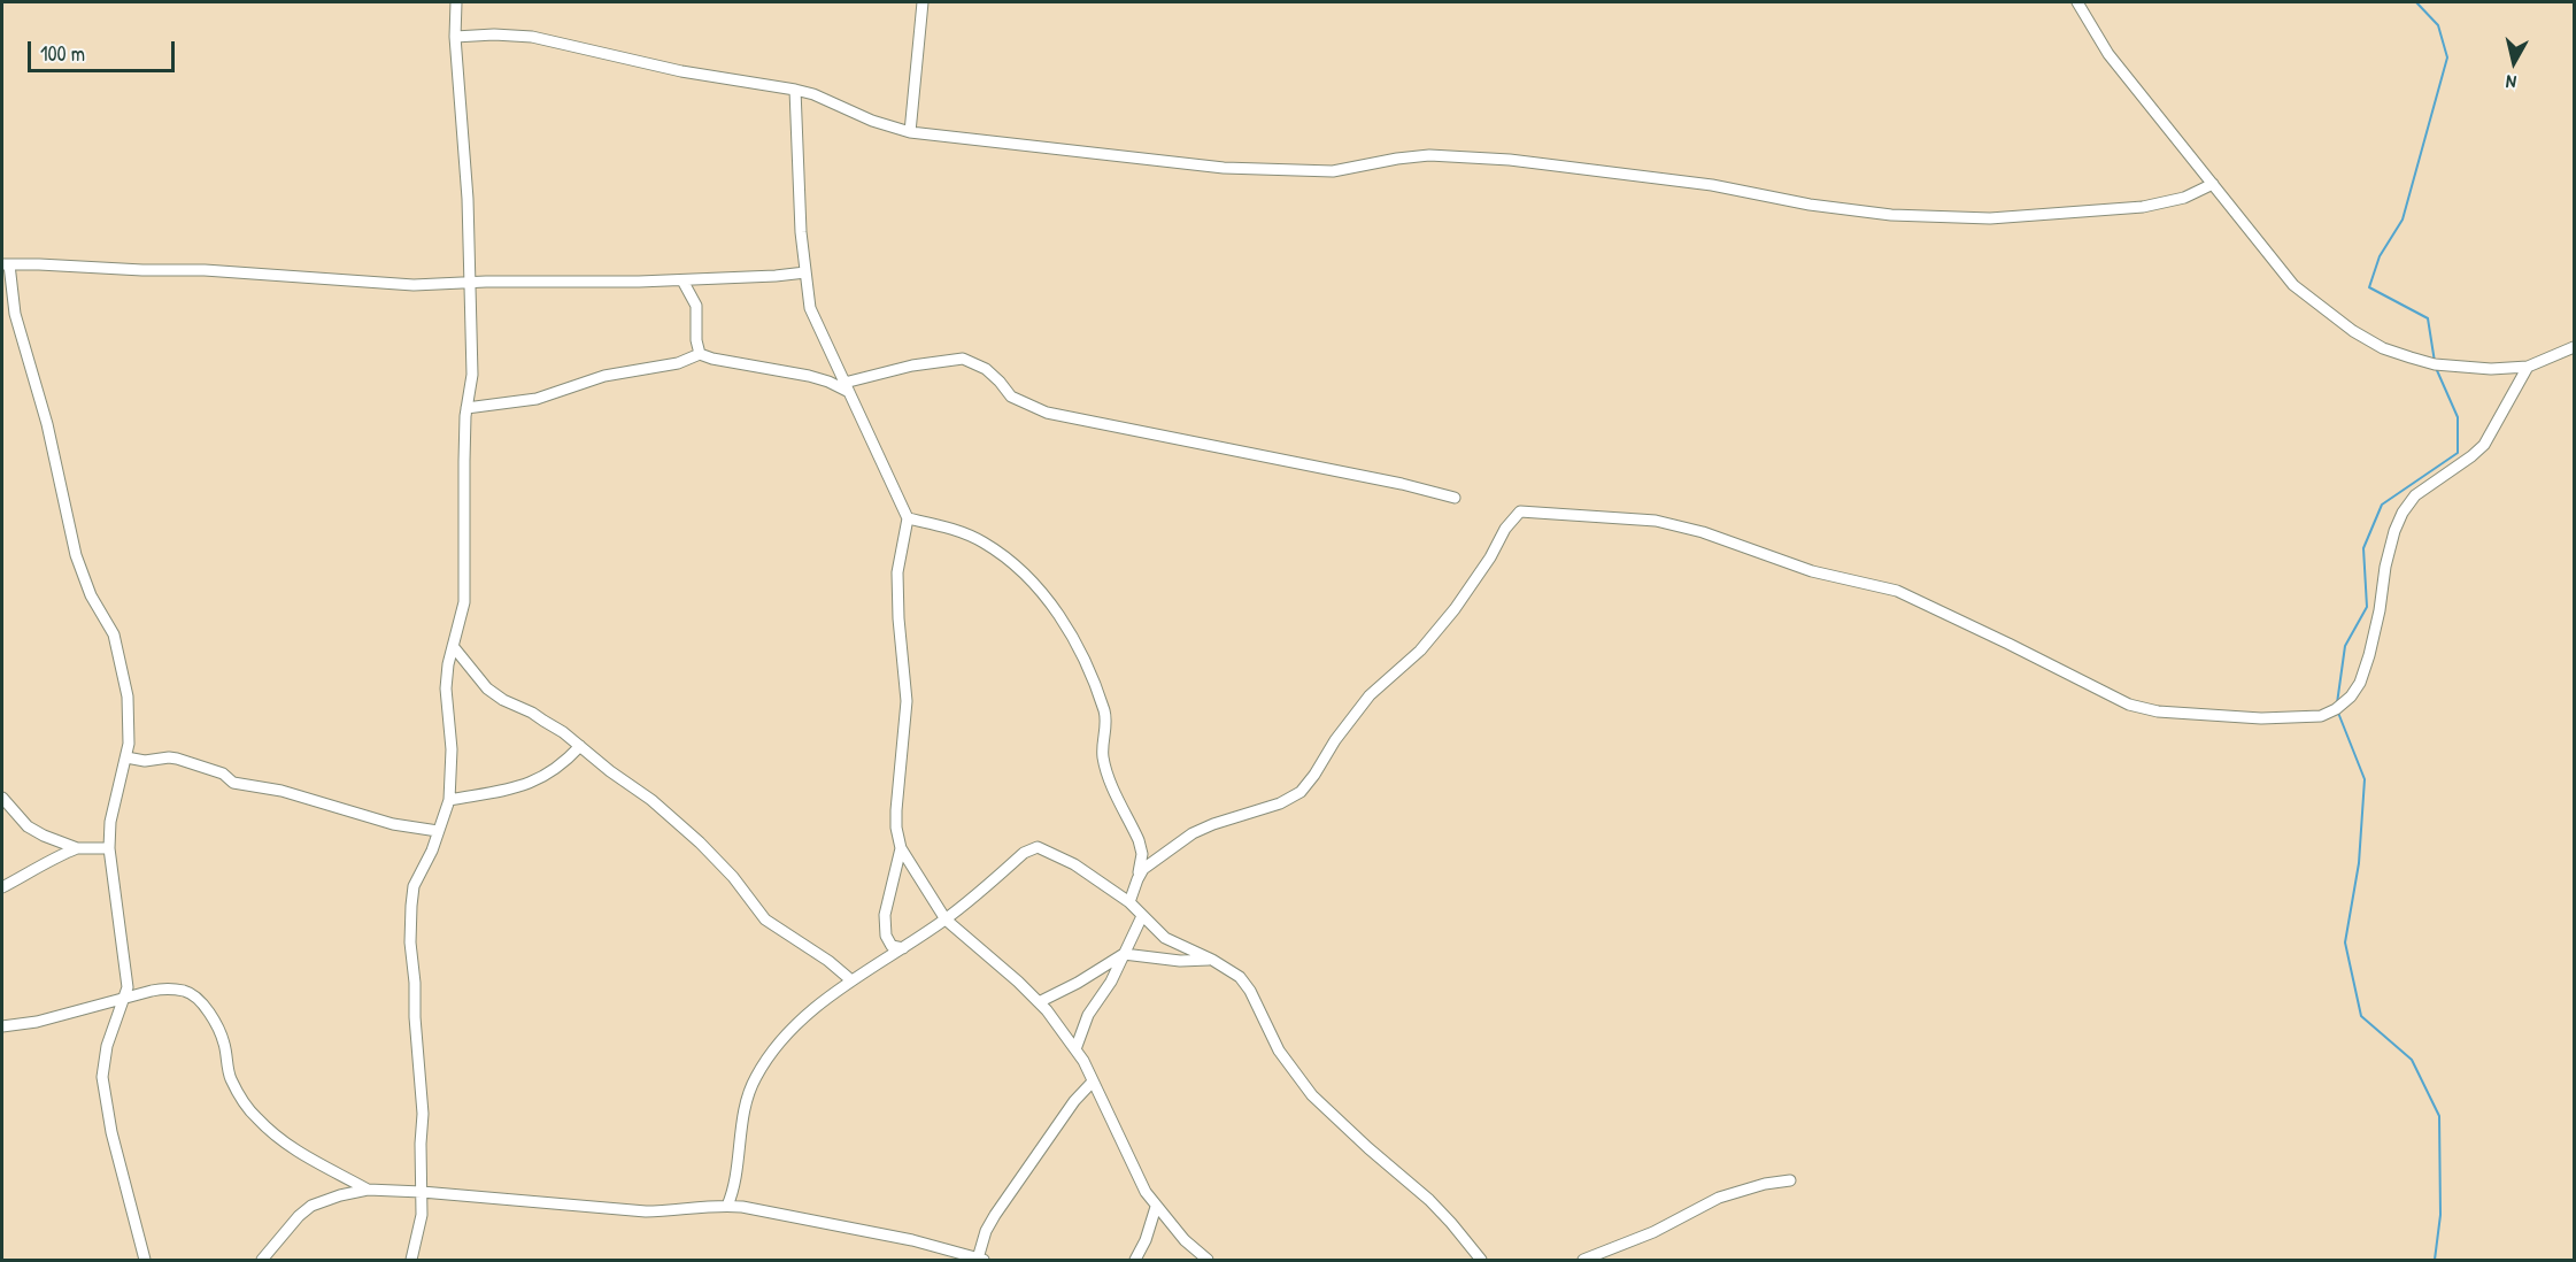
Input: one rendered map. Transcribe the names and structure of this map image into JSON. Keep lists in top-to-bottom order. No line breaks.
{"scale_bar":"100 m","north":"bottom"}
